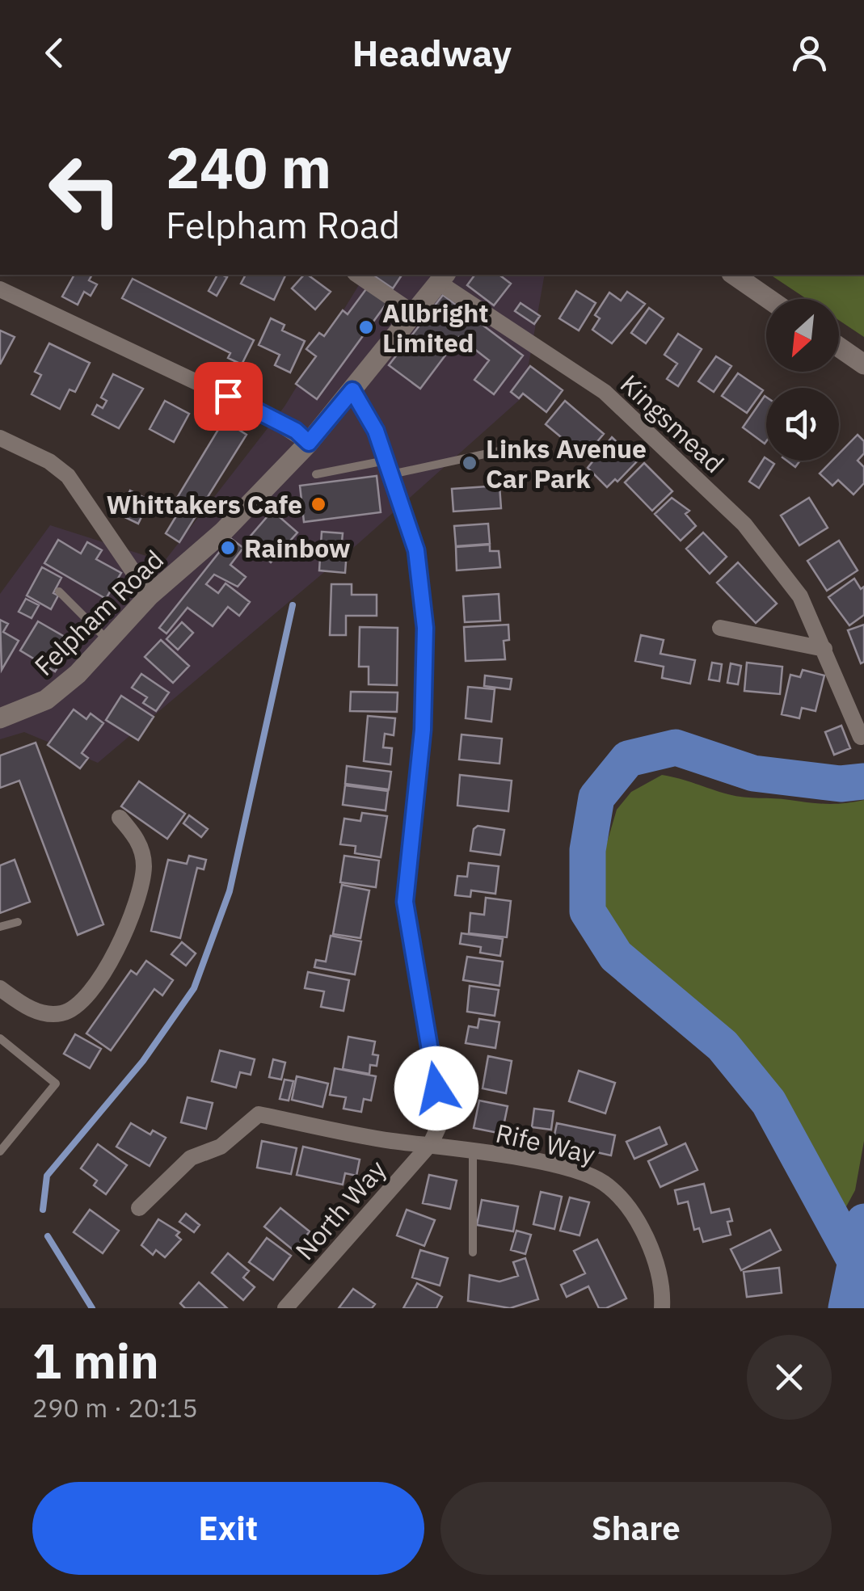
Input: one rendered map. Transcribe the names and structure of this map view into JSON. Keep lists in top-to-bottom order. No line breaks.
{"streets":{"street":["Kingsmead","Felpham Road","Rife Way","North Way"]},"crossings":[["Kingsmead","Felpham Road"],["Rife Way","North Way"]],"places":["Allbright Limited","Links Avenue Car Park","Whittakers Cafe","Rainbow"],"north":"bottom left","page":{"header":"Headway","turn":["240 m","Felpham Road"],"heading":["1 min","290 m · 20:15"],"buttons":["Exit","Share"]}}
